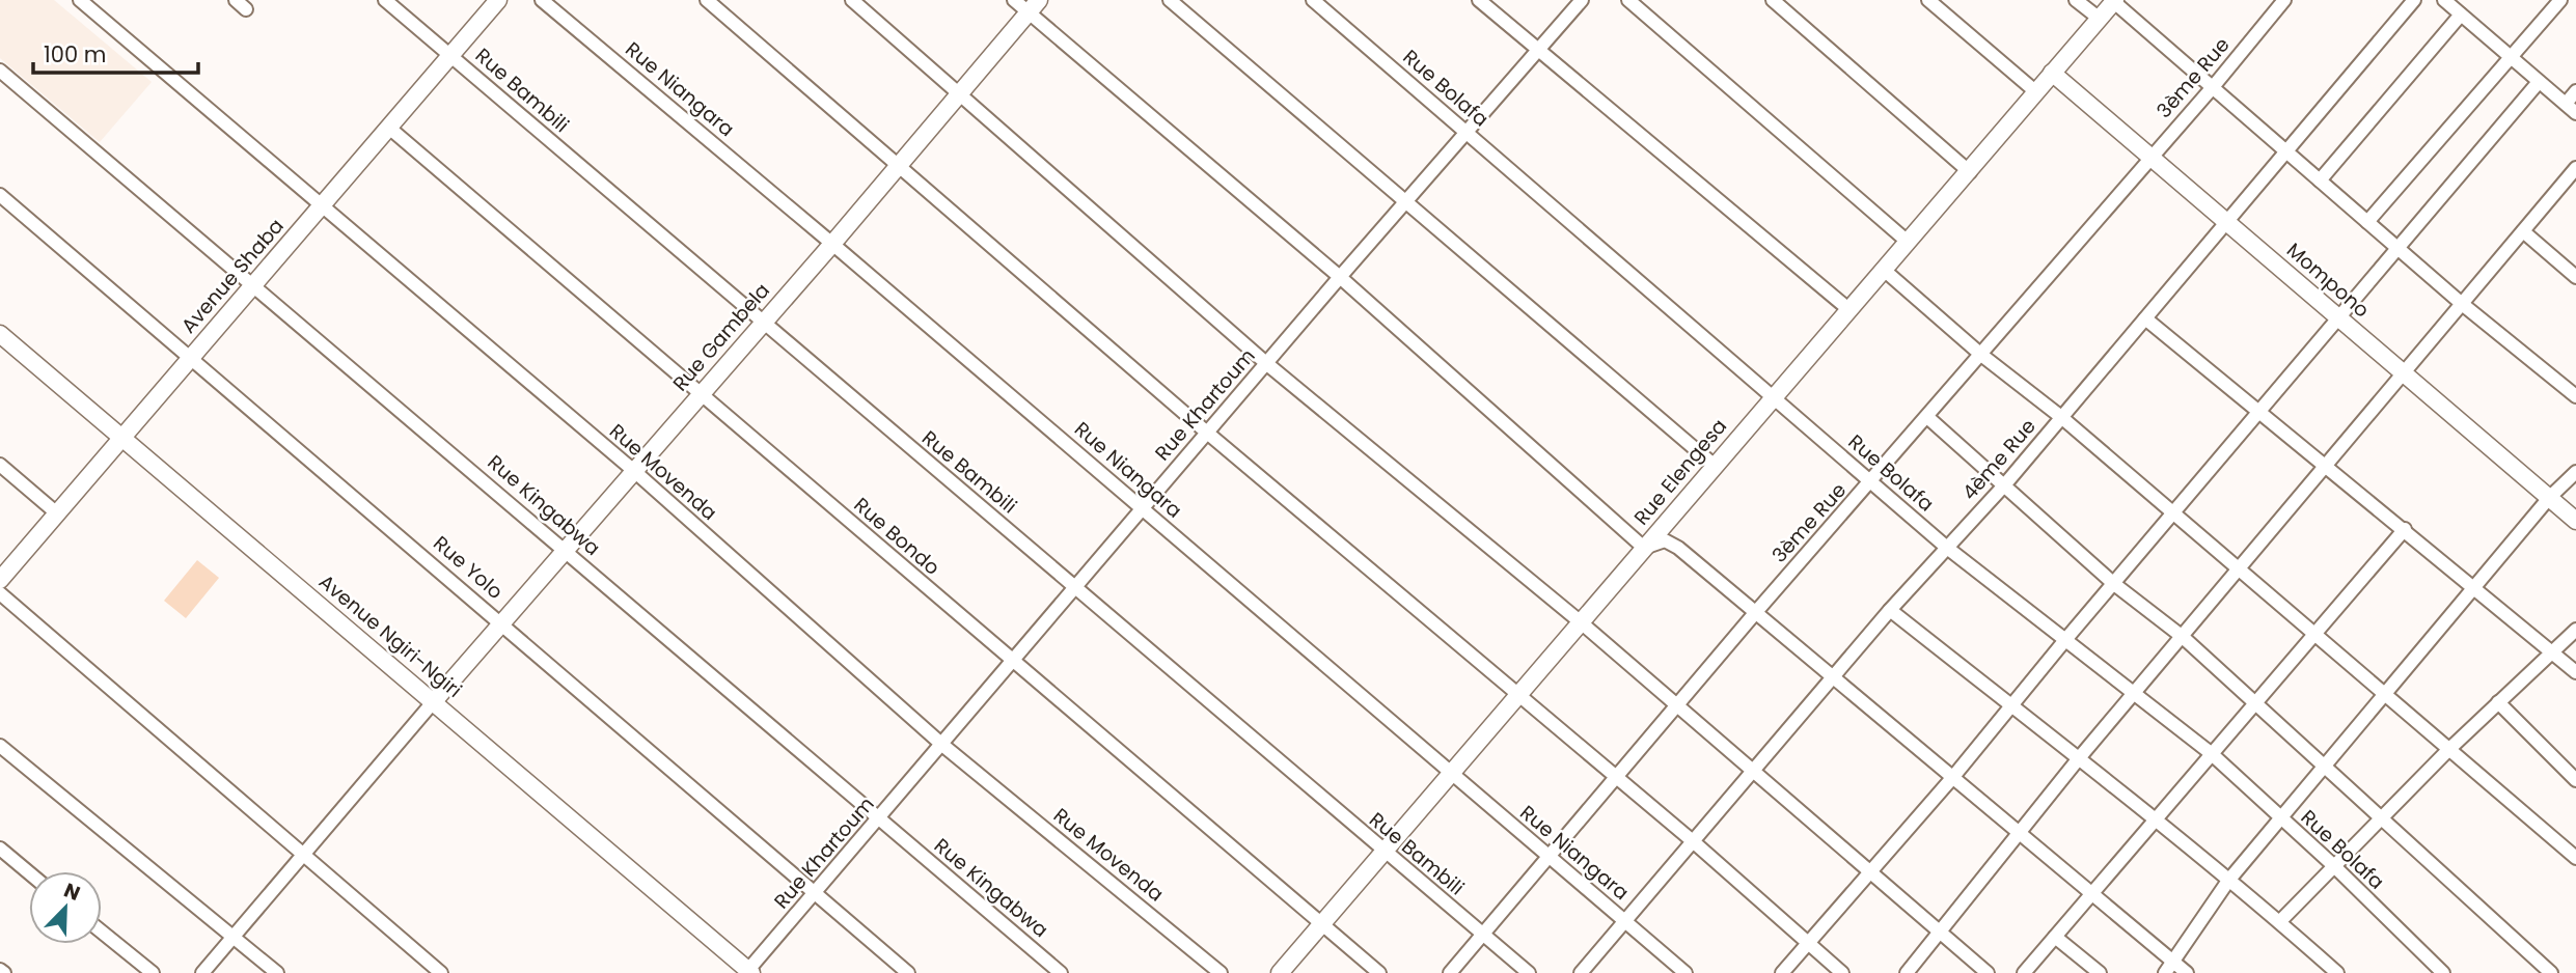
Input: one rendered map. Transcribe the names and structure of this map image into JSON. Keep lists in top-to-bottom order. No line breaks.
{"streets":{"street":["3ème Rue","Rue Bolafa","Rue Niangara","Rue Bambili","Avenue Shaba","Mompono","Rue Gambela","Rue Khartoum","4ème Rue","Rue Movenda","Rue Elengesa","Rue Kingabwa","Rue Bondo","Rue Yolo","Avenue Ngiri-Ngiri"]},"crossings":[["3ème Rue","Rue Bolafa"],["3ème Rue","Rue Niangara"],["3ème Rue","Rue Bambili"],["3ème Rue","Mompono"],["Rue Bolafa","Rue Khartoum"],["Rue Bolafa","4ème Rue"],["Rue Bolafa","Rue Elengesa"],["Rue Niangara","Rue Gambela"],["Rue Niangara","Rue Khartoum"],["Rue Niangara","4ème Rue"],["Rue Niangara","Rue Elengesa"],["Rue Bambili","Avenue Shaba"],["Rue Bambili","Rue Gambela"],["Rue Bambili","Rue Khartoum"],["Rue Bambili","Rue Elengesa"],["Avenue Shaba","Rue Movenda"],["Avenue Shaba","Rue Kingabwa"],["Avenue Shaba","Rue Bondo"],["Avenue Shaba","Rue Yolo"],["Avenue Shaba","Avenue Ngiri-Ngiri"],["Mompono","4ème Rue"],["Mompono","Rue Elengesa"],["Rue Gambela","Rue Movenda"],["Rue Gambela","Rue Kingabwa"],["Rue Gambela","Rue Bondo"],["Rue Gambela","Rue Yolo"],["Rue Gambela","Avenue Ngiri-Ngiri"],["Rue Khartoum","Rue Movenda"],["Rue Khartoum","Rue Kingabwa"],["Rue Khartoum","Rue Bondo"],["Rue Khartoum","Rue Yolo"],["Rue Khartoum","Avenue Ngiri-Ngiri"],["Rue Elengesa","Rue Bondo"]],"scale_bar":"100 m","north":"top right"}
